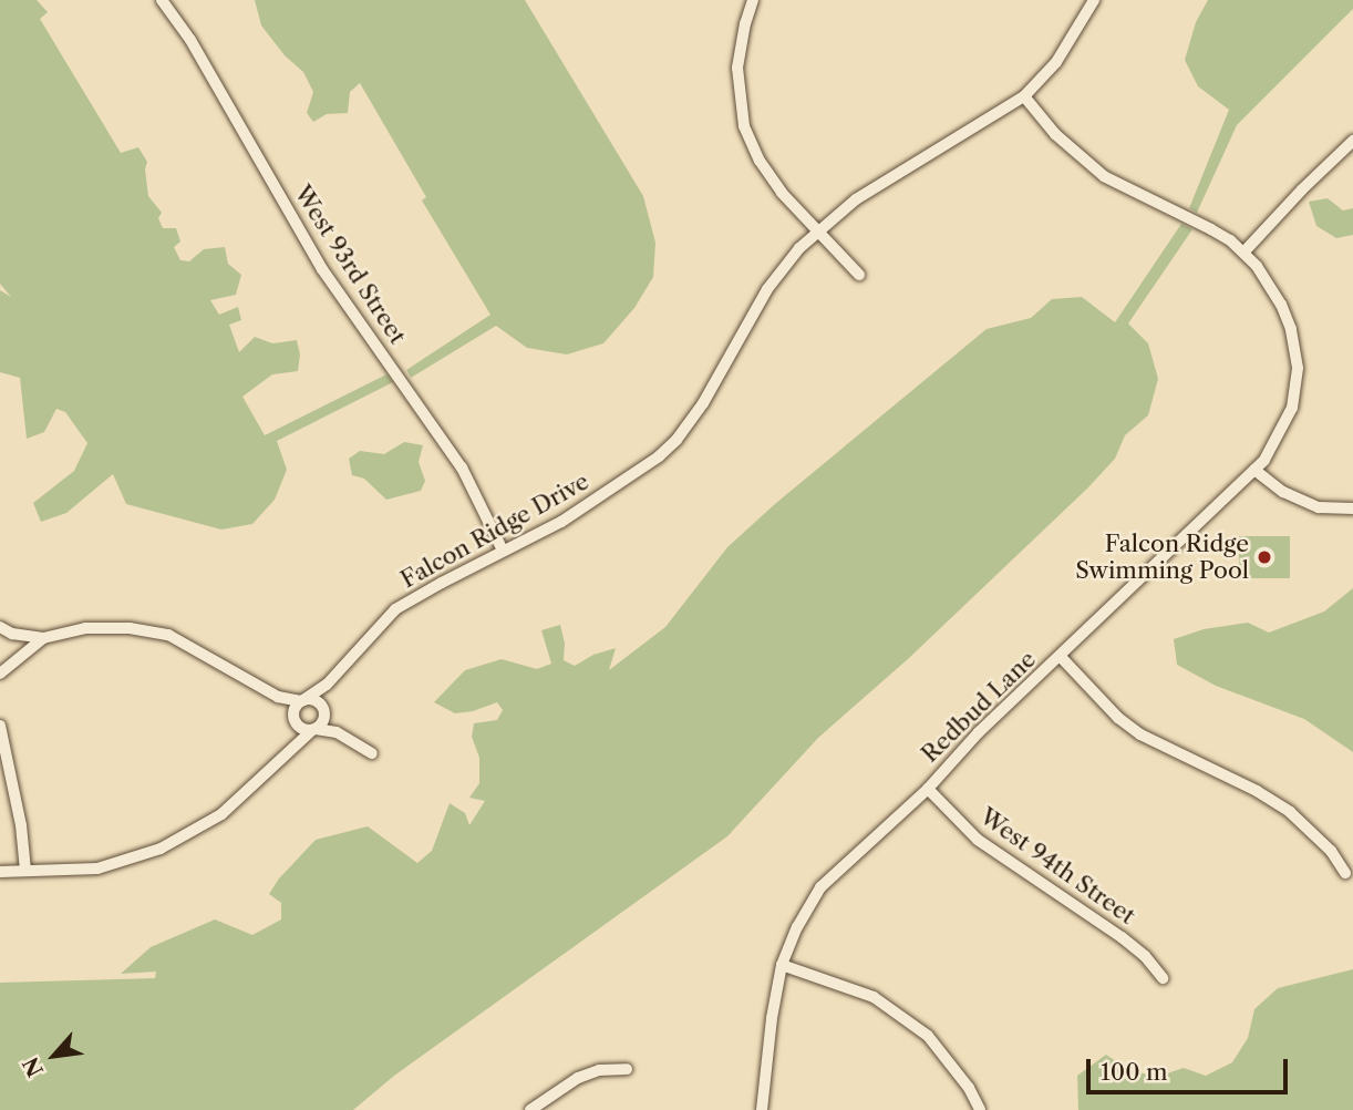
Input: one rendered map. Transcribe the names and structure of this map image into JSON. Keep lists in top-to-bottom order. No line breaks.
{"streets":{"street":["West 93rd Street","Falcon Ridge Drive","Redbud Lane","West 94th Street"]},"crossings":[["West 93rd Street","Falcon Ridge Drive"],["Falcon Ridge Drive","Redbud Lane"],["Redbud Lane","West 94th Street"]],"places":["Falcon Ridge Swimming Pool"],"scale_bar":"100 m","north":"bottom left"}
